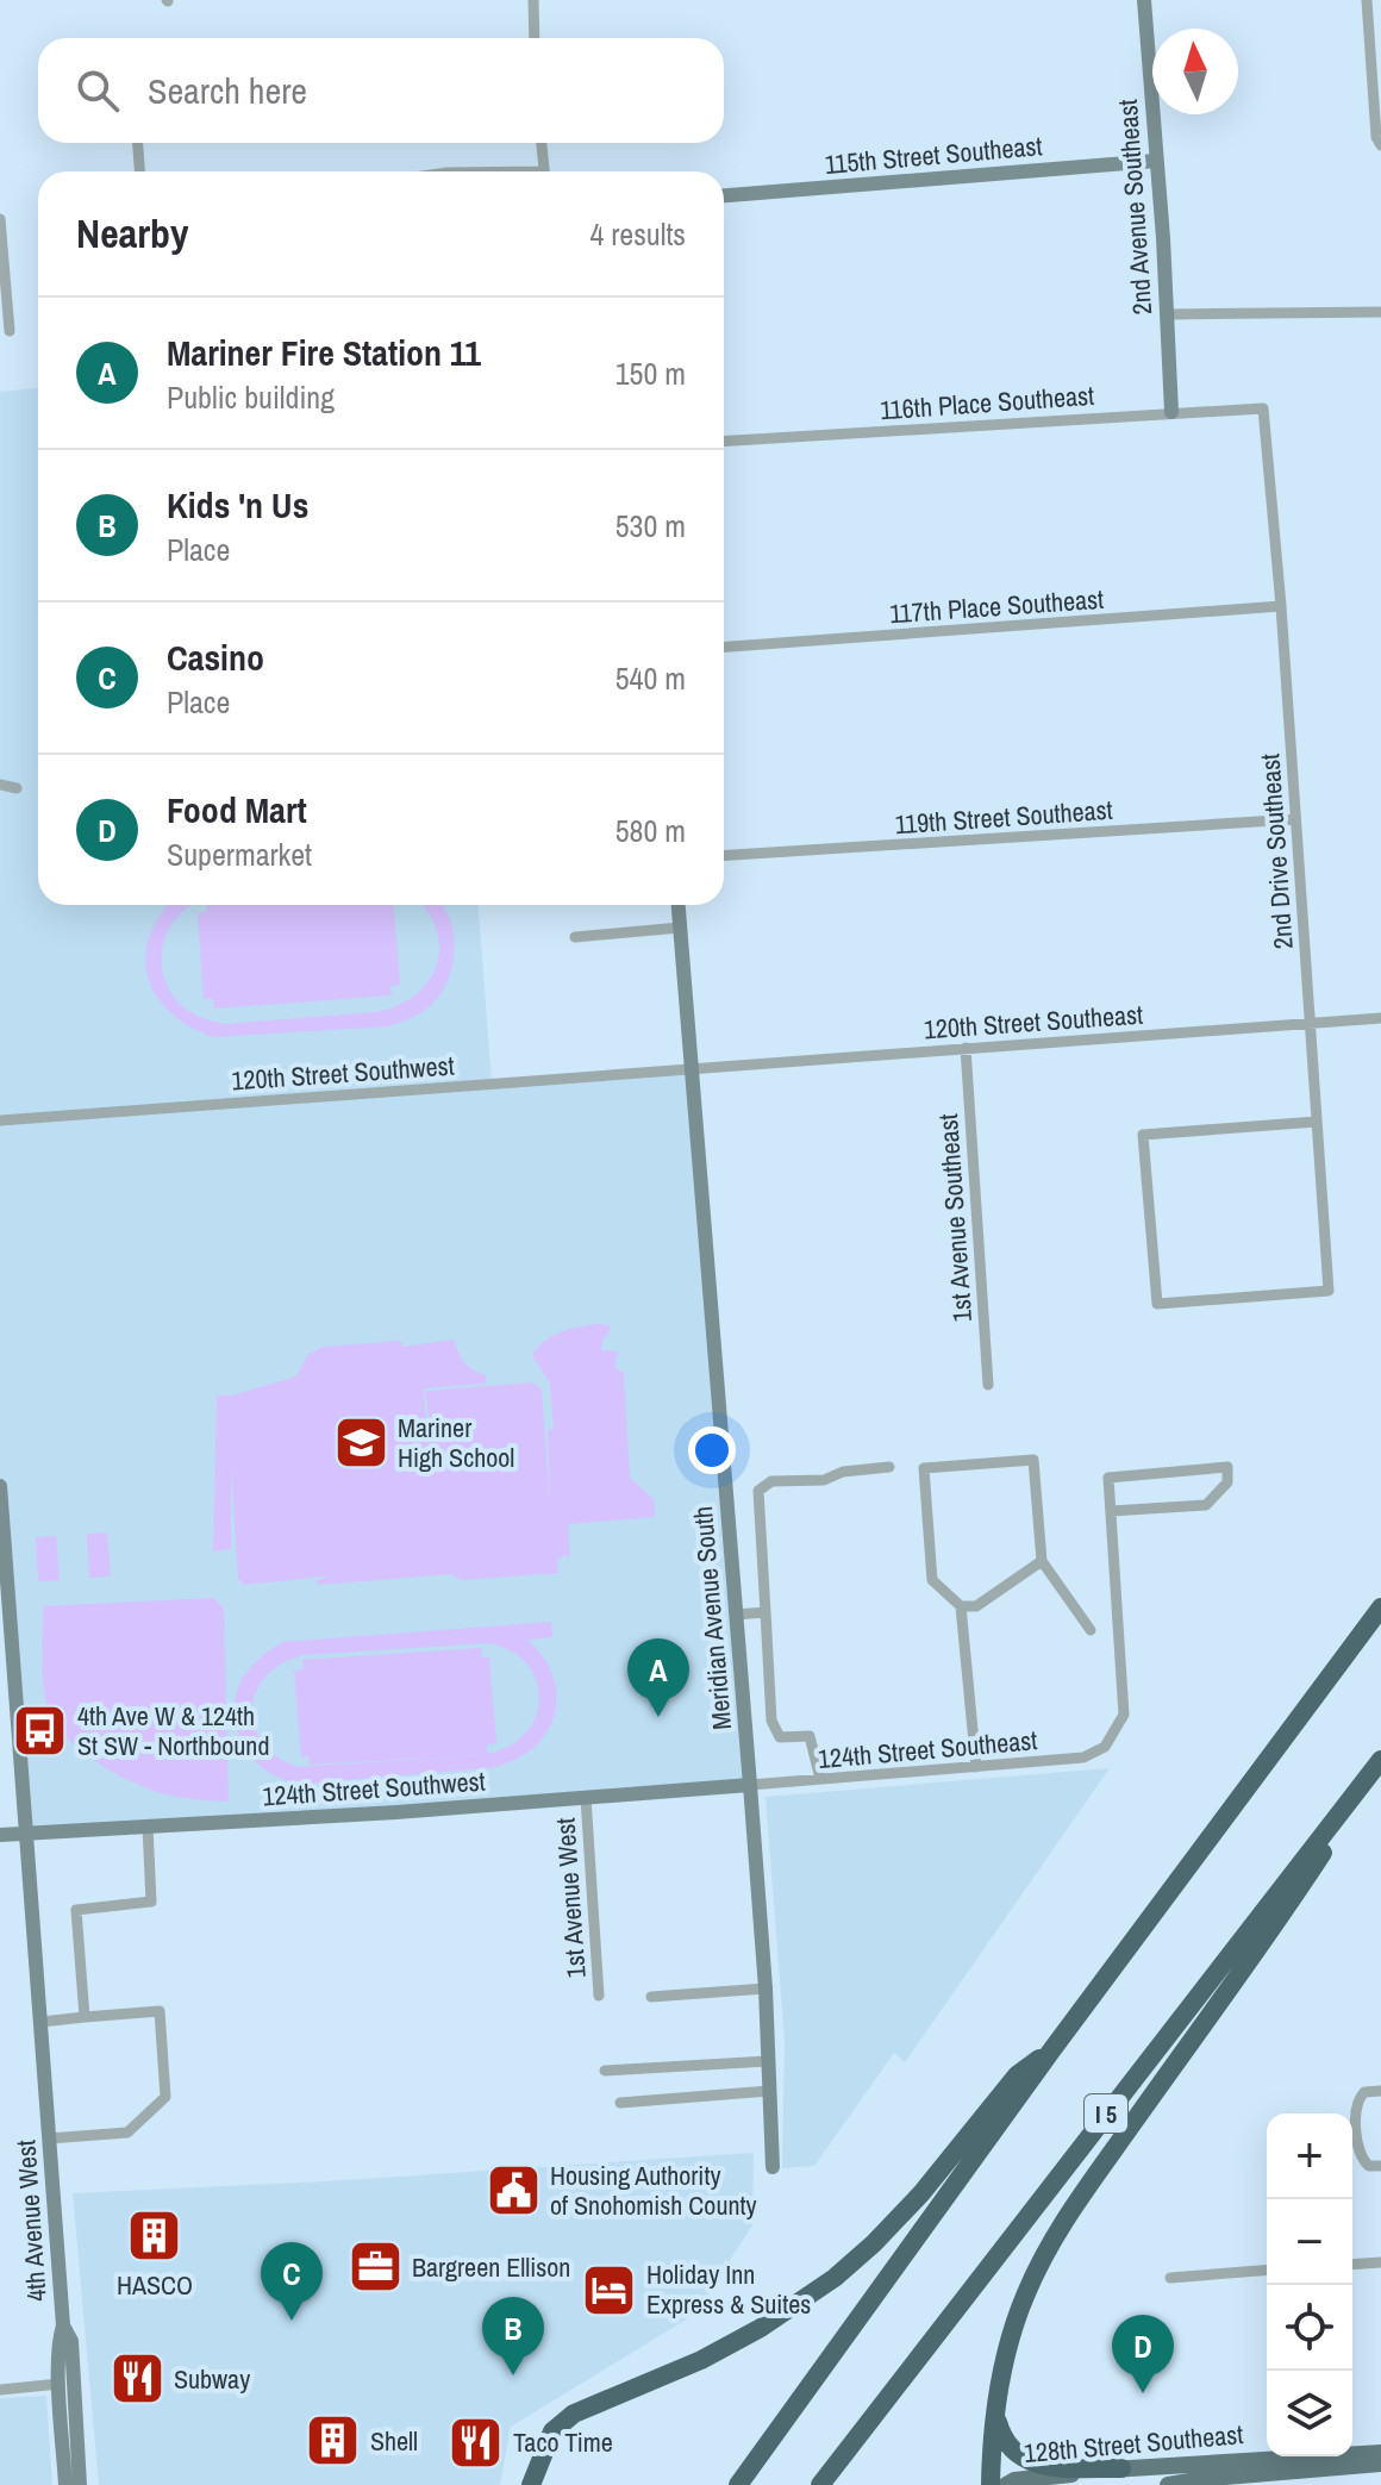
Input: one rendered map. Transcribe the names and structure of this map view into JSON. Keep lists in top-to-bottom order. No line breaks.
{"streets":{"highway":["I 5"],"main road":["128th Street Southeast"],"street":["115th Street Southeast","2nd Avenue Southeast","116th Place Southeast","117th Place Southeast","119th Street Southeast","2nd Drive Southeast","120th Street Southeast","120th Street Southwest","1st Avenue Southeast","Meridian Avenue South","124th Street Southeast","124th Street Southwest","1st Avenue West","4th Avenue West"]},"crossings":[["115th Street Southeast","2nd Avenue Southeast"],["2nd Avenue Southeast","116th Place Southeast"],["116th Place Southeast","2nd Drive Southeast"],["117th Place Southeast","2nd Drive Southeast"],["119th Street Southeast","2nd Drive Southeast"],["2nd Drive Southeast","120th Street Southeast"],["120th Street Southeast","120th Street Southwest"],["120th Street Southeast","1st Avenue Southeast"],["120th Street Southeast","Meridian Avenue South"],["120th Street Southwest","Meridian Avenue South"],["Meridian Avenue South","124th Street Southeast"],["Meridian Avenue South","124th Street Southwest"],["124th Street Southeast","124th Street Southwest"],["124th Street Southwest","1st Avenue West"],["124th Street Southwest","4th Avenue West"]],"places":{"school or university":["Mariner High School"],"bus stop":["4th Ave W & 124th St SW - Northbound"],"public building":["Housing Authority of Snohomish County"],"building":["HASCO","Shell"],"office":["Bargreen Ellison"],"hotel":["Holiday Inn Express & Suites"],"restaurant":["Subway","Taco Time"]},"north":"top","page":{"search":"Search here","heading":["Nearby","4 results"],"list":[{"mark":"A","name":"Mariner Fire Station 11","note":"Public building","value":"150 m"},{"mark":"B","name":"Kids 'n Us","note":"Place","value":"530 m"},{"mark":"C","name":"Casino","note":"Place","value":"540 m"},{"mark":"D","name":"Food Mart","note":"Supermarket","value":"580 m"}],"pins":["A","C","B","D"],"map_buttons":["+","−"]}}
